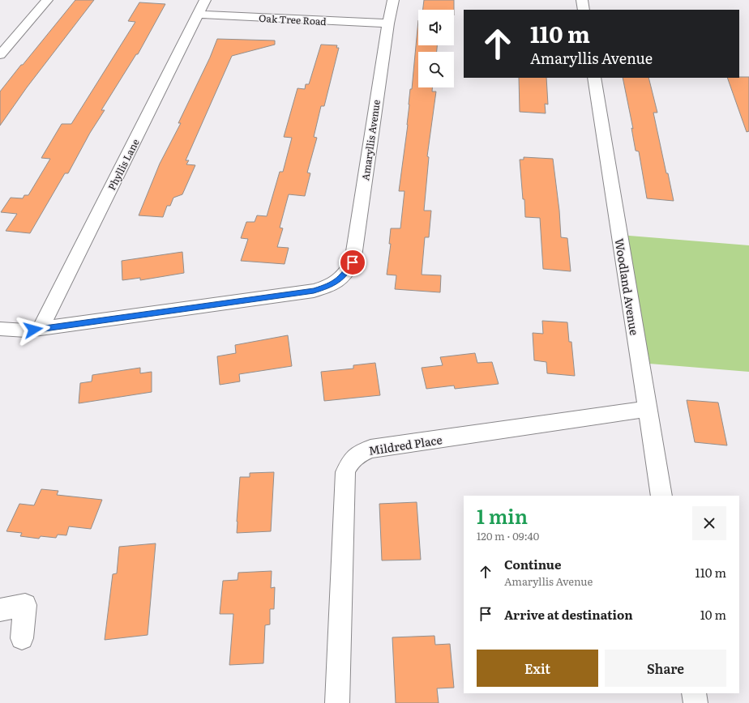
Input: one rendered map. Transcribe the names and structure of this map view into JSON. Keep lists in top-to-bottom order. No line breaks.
{"streets":{"street":["Oak Tree Road","Amaryllis Avenue","Phyllis Lane","Woodland Avenue","Mildred Place"]},"crossings":[["Oak Tree Road","Amaryllis Avenue"],["Oak Tree Road","Phyllis Lane"],["Amaryllis Avenue","Phyllis Lane"],["Woodland Avenue","Mildred Place"]],"page":{"turn":["110 m","Amaryllis Avenue"],"heading":["1 min","120 m · 09:40"],"list":[{"name":"Continue","note":"Amaryllis Avenue","value":"110 m"},{"name":"Arrive at destination","value":"10 m"}],"buttons":["Exit","Share"]}}
